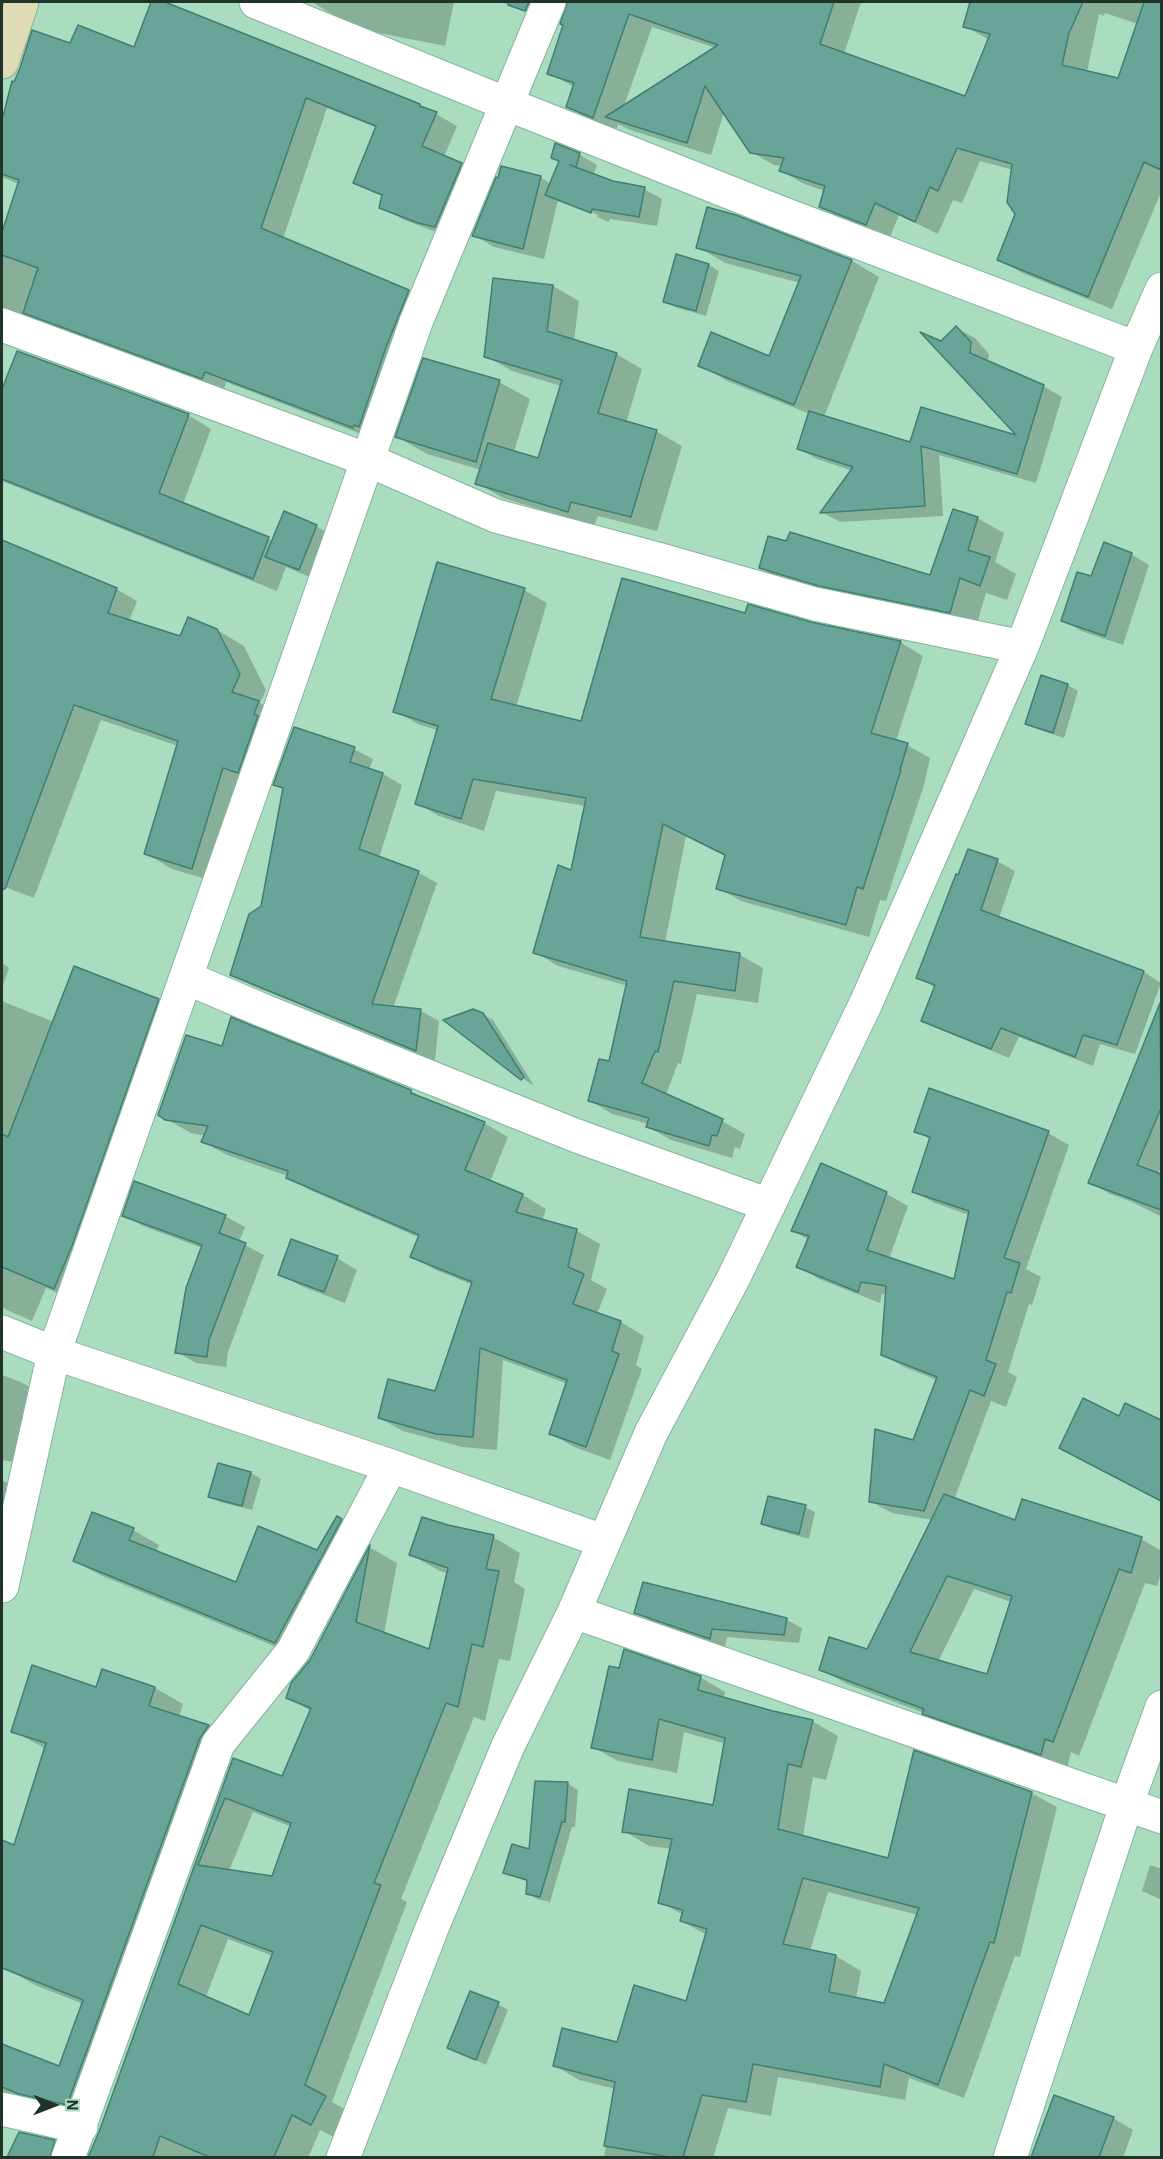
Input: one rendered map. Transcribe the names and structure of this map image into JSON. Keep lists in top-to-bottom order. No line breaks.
{"north":"right"}
